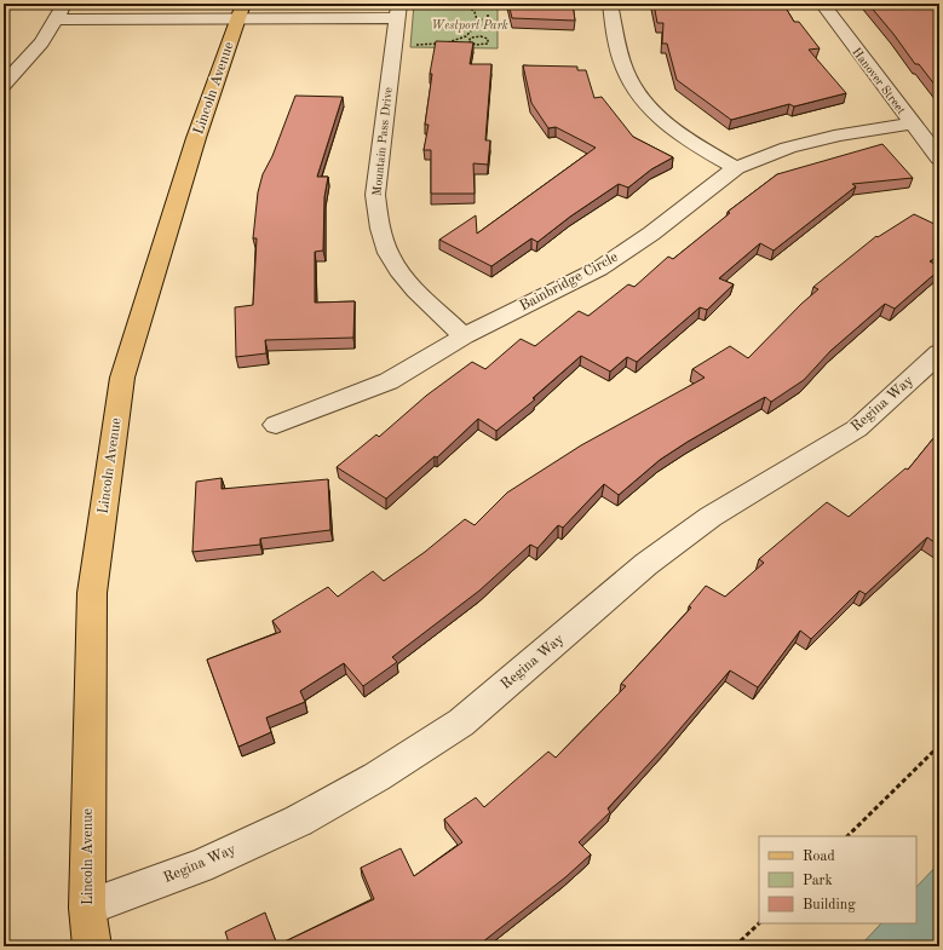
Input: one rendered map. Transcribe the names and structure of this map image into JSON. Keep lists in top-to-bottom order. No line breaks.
{"streets":{"main road":["Lincoln Avenue"],"street":["Hanover Street","Mountain Pass Drive","Bainbridge Circle","Regina Way"]},"crossings":[["Hanover Street","Bainbridge Circle"],["Lincoln Avenue","Regina Way"],["Mountain Pass Drive","Bainbridge Circle"]],"parks":["Westport Park"],"legend":["Road","Park","Building"]}
